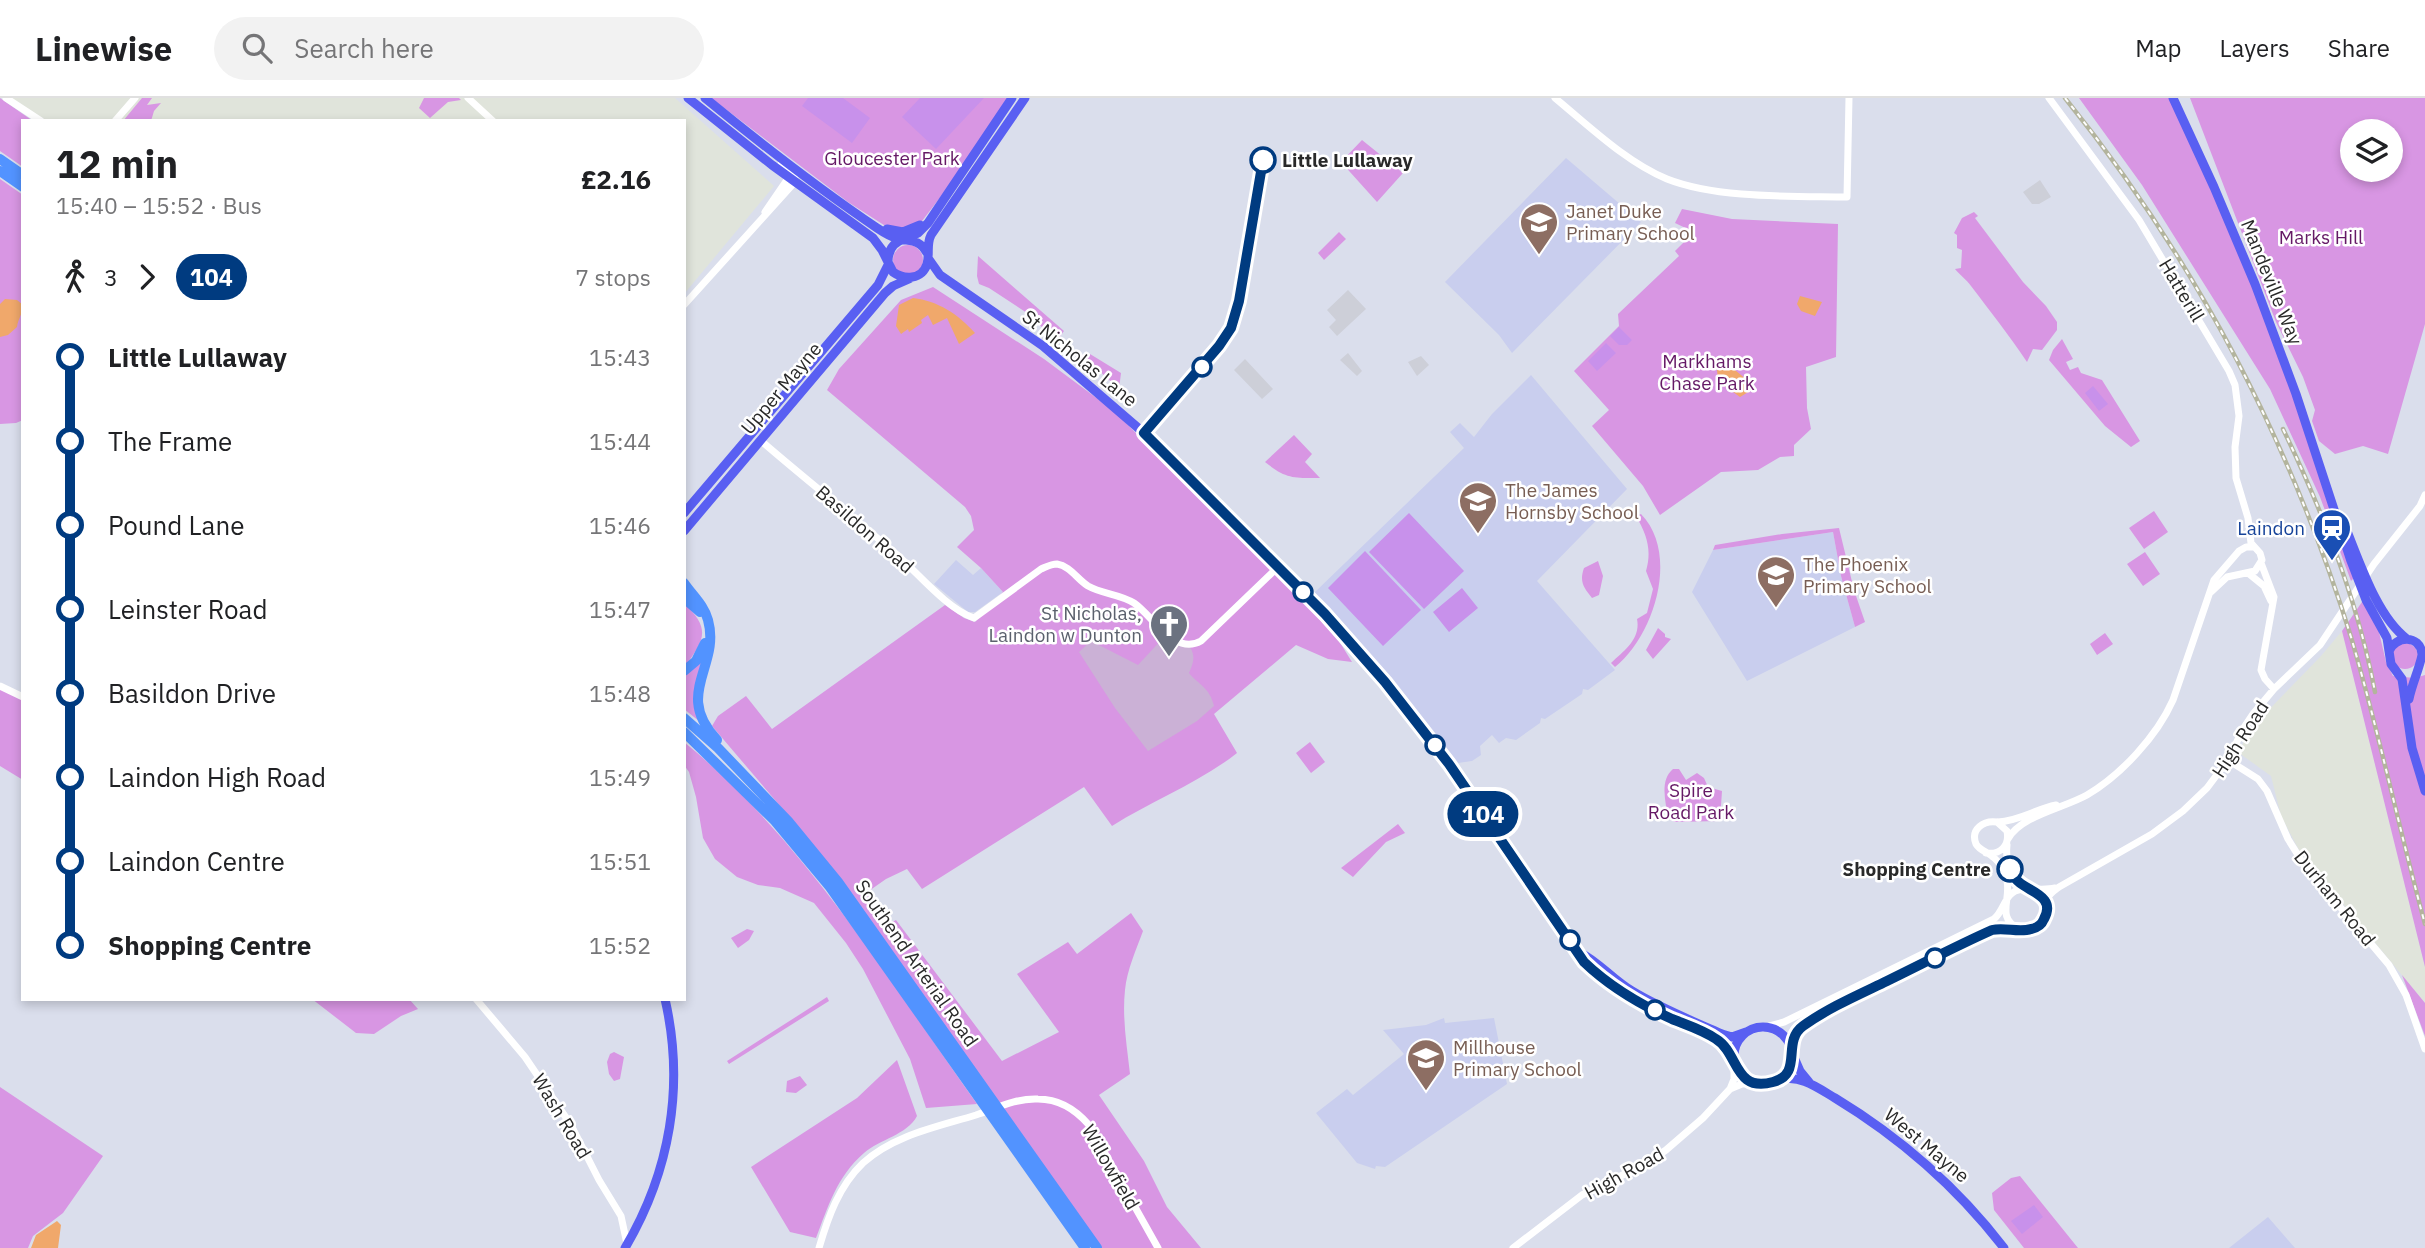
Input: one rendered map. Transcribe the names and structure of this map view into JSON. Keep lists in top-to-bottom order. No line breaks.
{"streets":{"highway":["Southend Arterial Road"],"main road":["Mandeville Way","St Nicholas Lane","Upper Mayne","West Mayne"],"street":["Hatterill","Basildon Road","High Road","Durham Road","Wash Road","Willowfield"]},"crossings":[["St Nicholas Lane","Upper Mayne"],["St Nicholas Lane","Basildon Road"],["St Nicholas Lane","High Road"],["St Nicholas Lane","West Mayne"],["Upper Mayne","Basildon Road"],["High Road","Durham Road"],["High Road","West Mayne"]],"parks":["Gloucester Park","Marks Hill","Markhams Chase Park","Spire Road Park"],"places":{"other":["Little Lullaway","Shopping Centre"],"school or university":["Janet Duke Primary School","The James Hornsby School","The Phoenix Primary School","Millhouse Primary School"],"station":["Laindon"],"church":["St Nicholas, Laindon w Dunton"]},"lines":["bus line 104"],"page":{"header":"Linewise","search":"Search here","nav":["Map","Layers","Share"],"on_map":"104","heading":["12 min","15:40 – 15:52 · Bus","£2.16"],"legs":["3","104","7 stops"],"list":[{"name":"Little Lullaway","value":"15:43"},{"name":"The Frame","value":"15:44"},{"name":"Pound Lane","value":"15:46"},{"name":"Leinster Road","value":"15:47"},{"name":"Basildon Drive","value":"15:48"},{"name":"Laindon High Road","value":"15:49"},{"name":"Laindon Centre","value":"15:51"},{"name":"Shopping Centre","value":"15:52"}]}}
